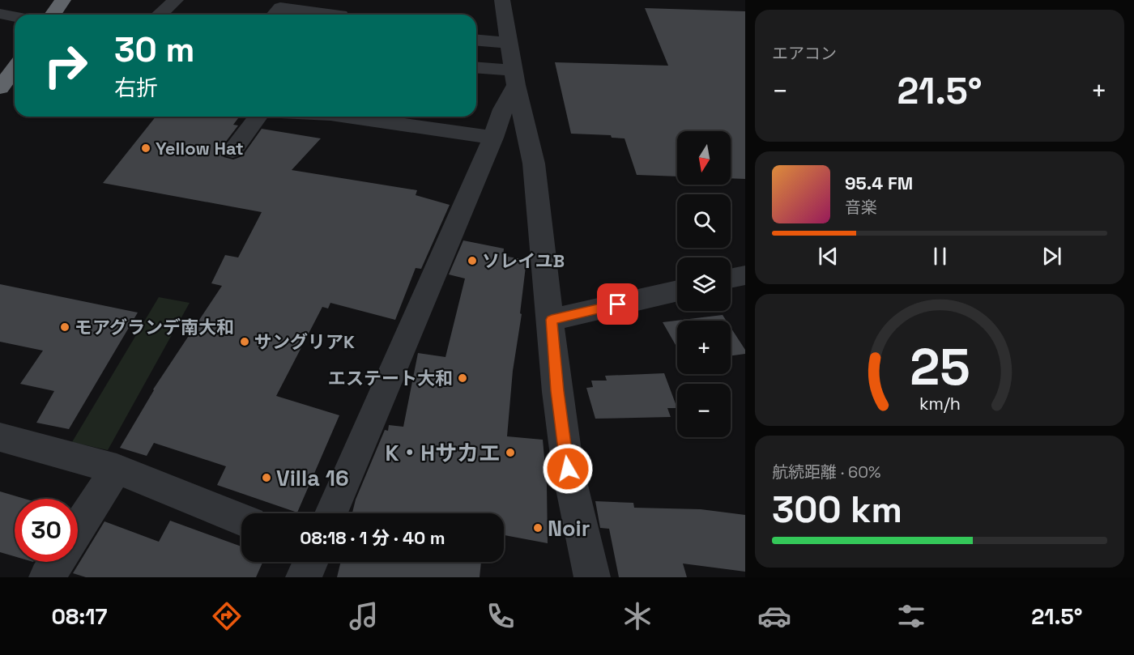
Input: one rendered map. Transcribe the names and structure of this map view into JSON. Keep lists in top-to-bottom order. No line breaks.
{"places":["Yellow Hat","ソレイユB","モアグランデ南大和","サングリアK","エステート大和","K・Hサカエ","Villa 16","Noir"],"north":"bottom","page":{"tile":["エアコン",["航続距離 · 60%","300 km"]],"turn":["30 m","右折"],"heat":["−","21.5°","+"],"map_buttons":["+","−"],"song":["95.4 FM","音楽"],"limit":"30","trip":"08:18 · 1 分 · 40 m","tabs":["08:17","21.5°"],"gauge":["25","km/h"]}}
